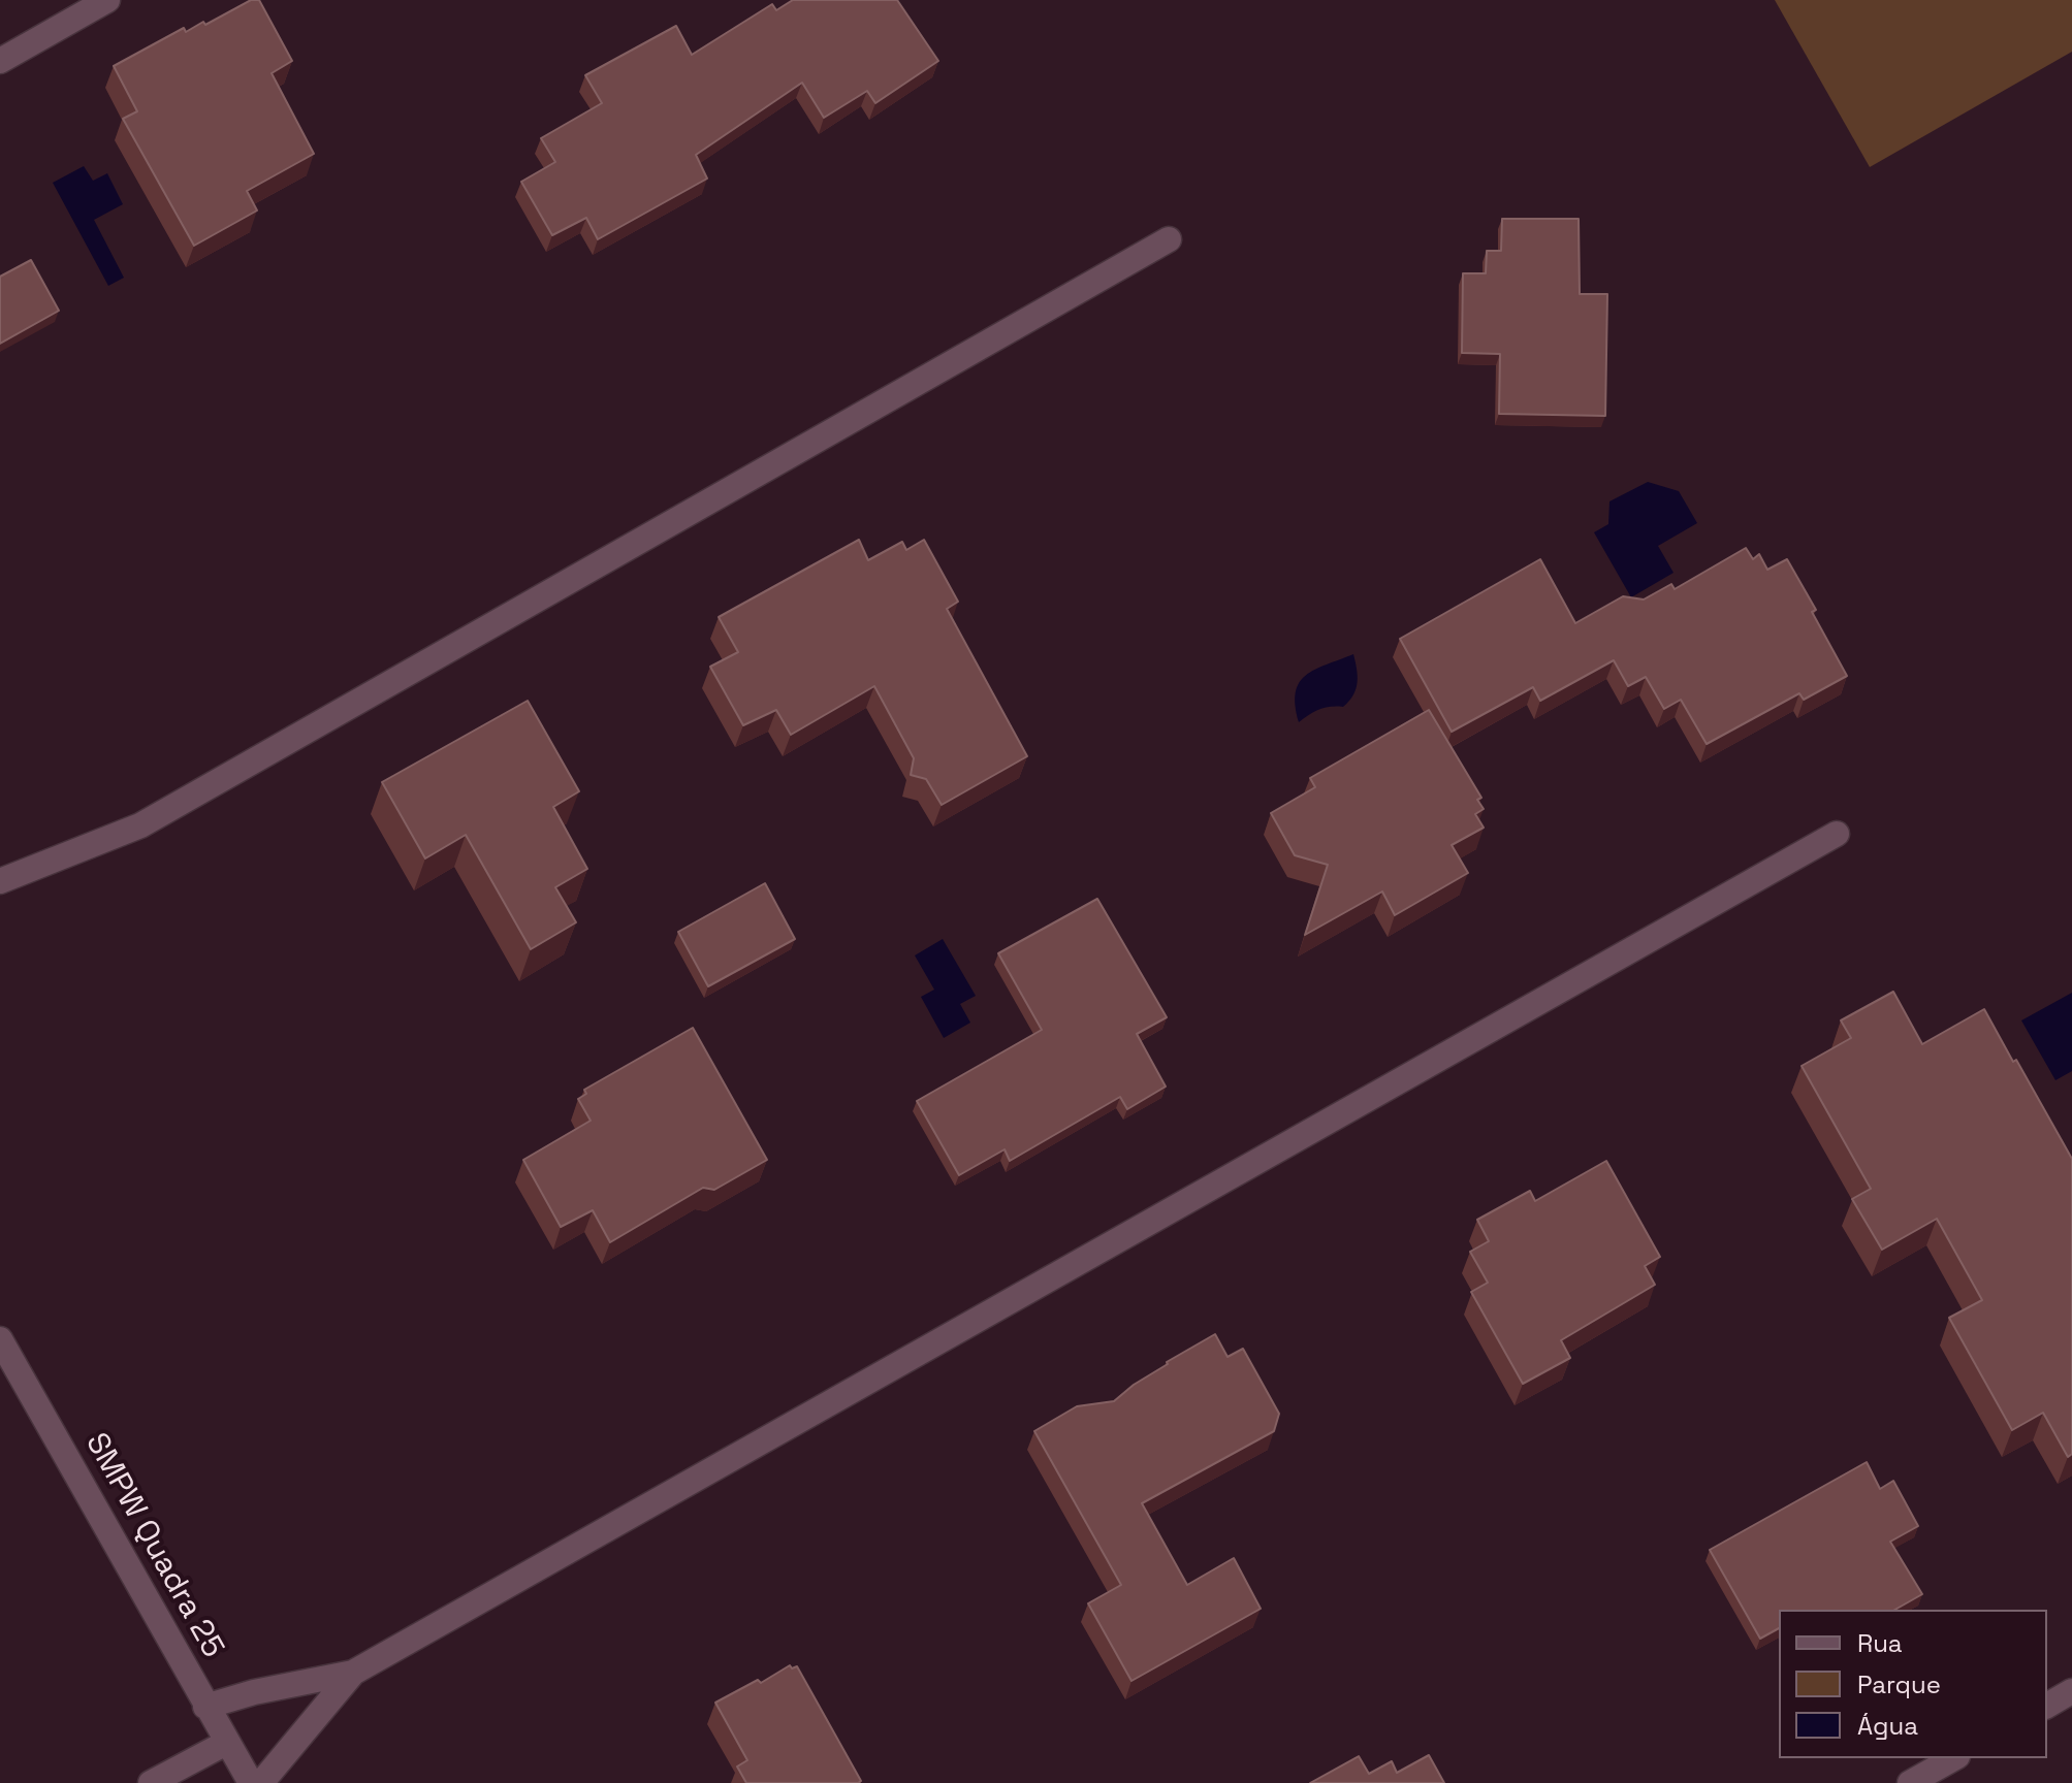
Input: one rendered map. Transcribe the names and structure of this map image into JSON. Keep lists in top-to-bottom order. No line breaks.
{"streets":{"street":["SMPW Quadra 25"]},"legend":["Rua","Parque","Água"]}
